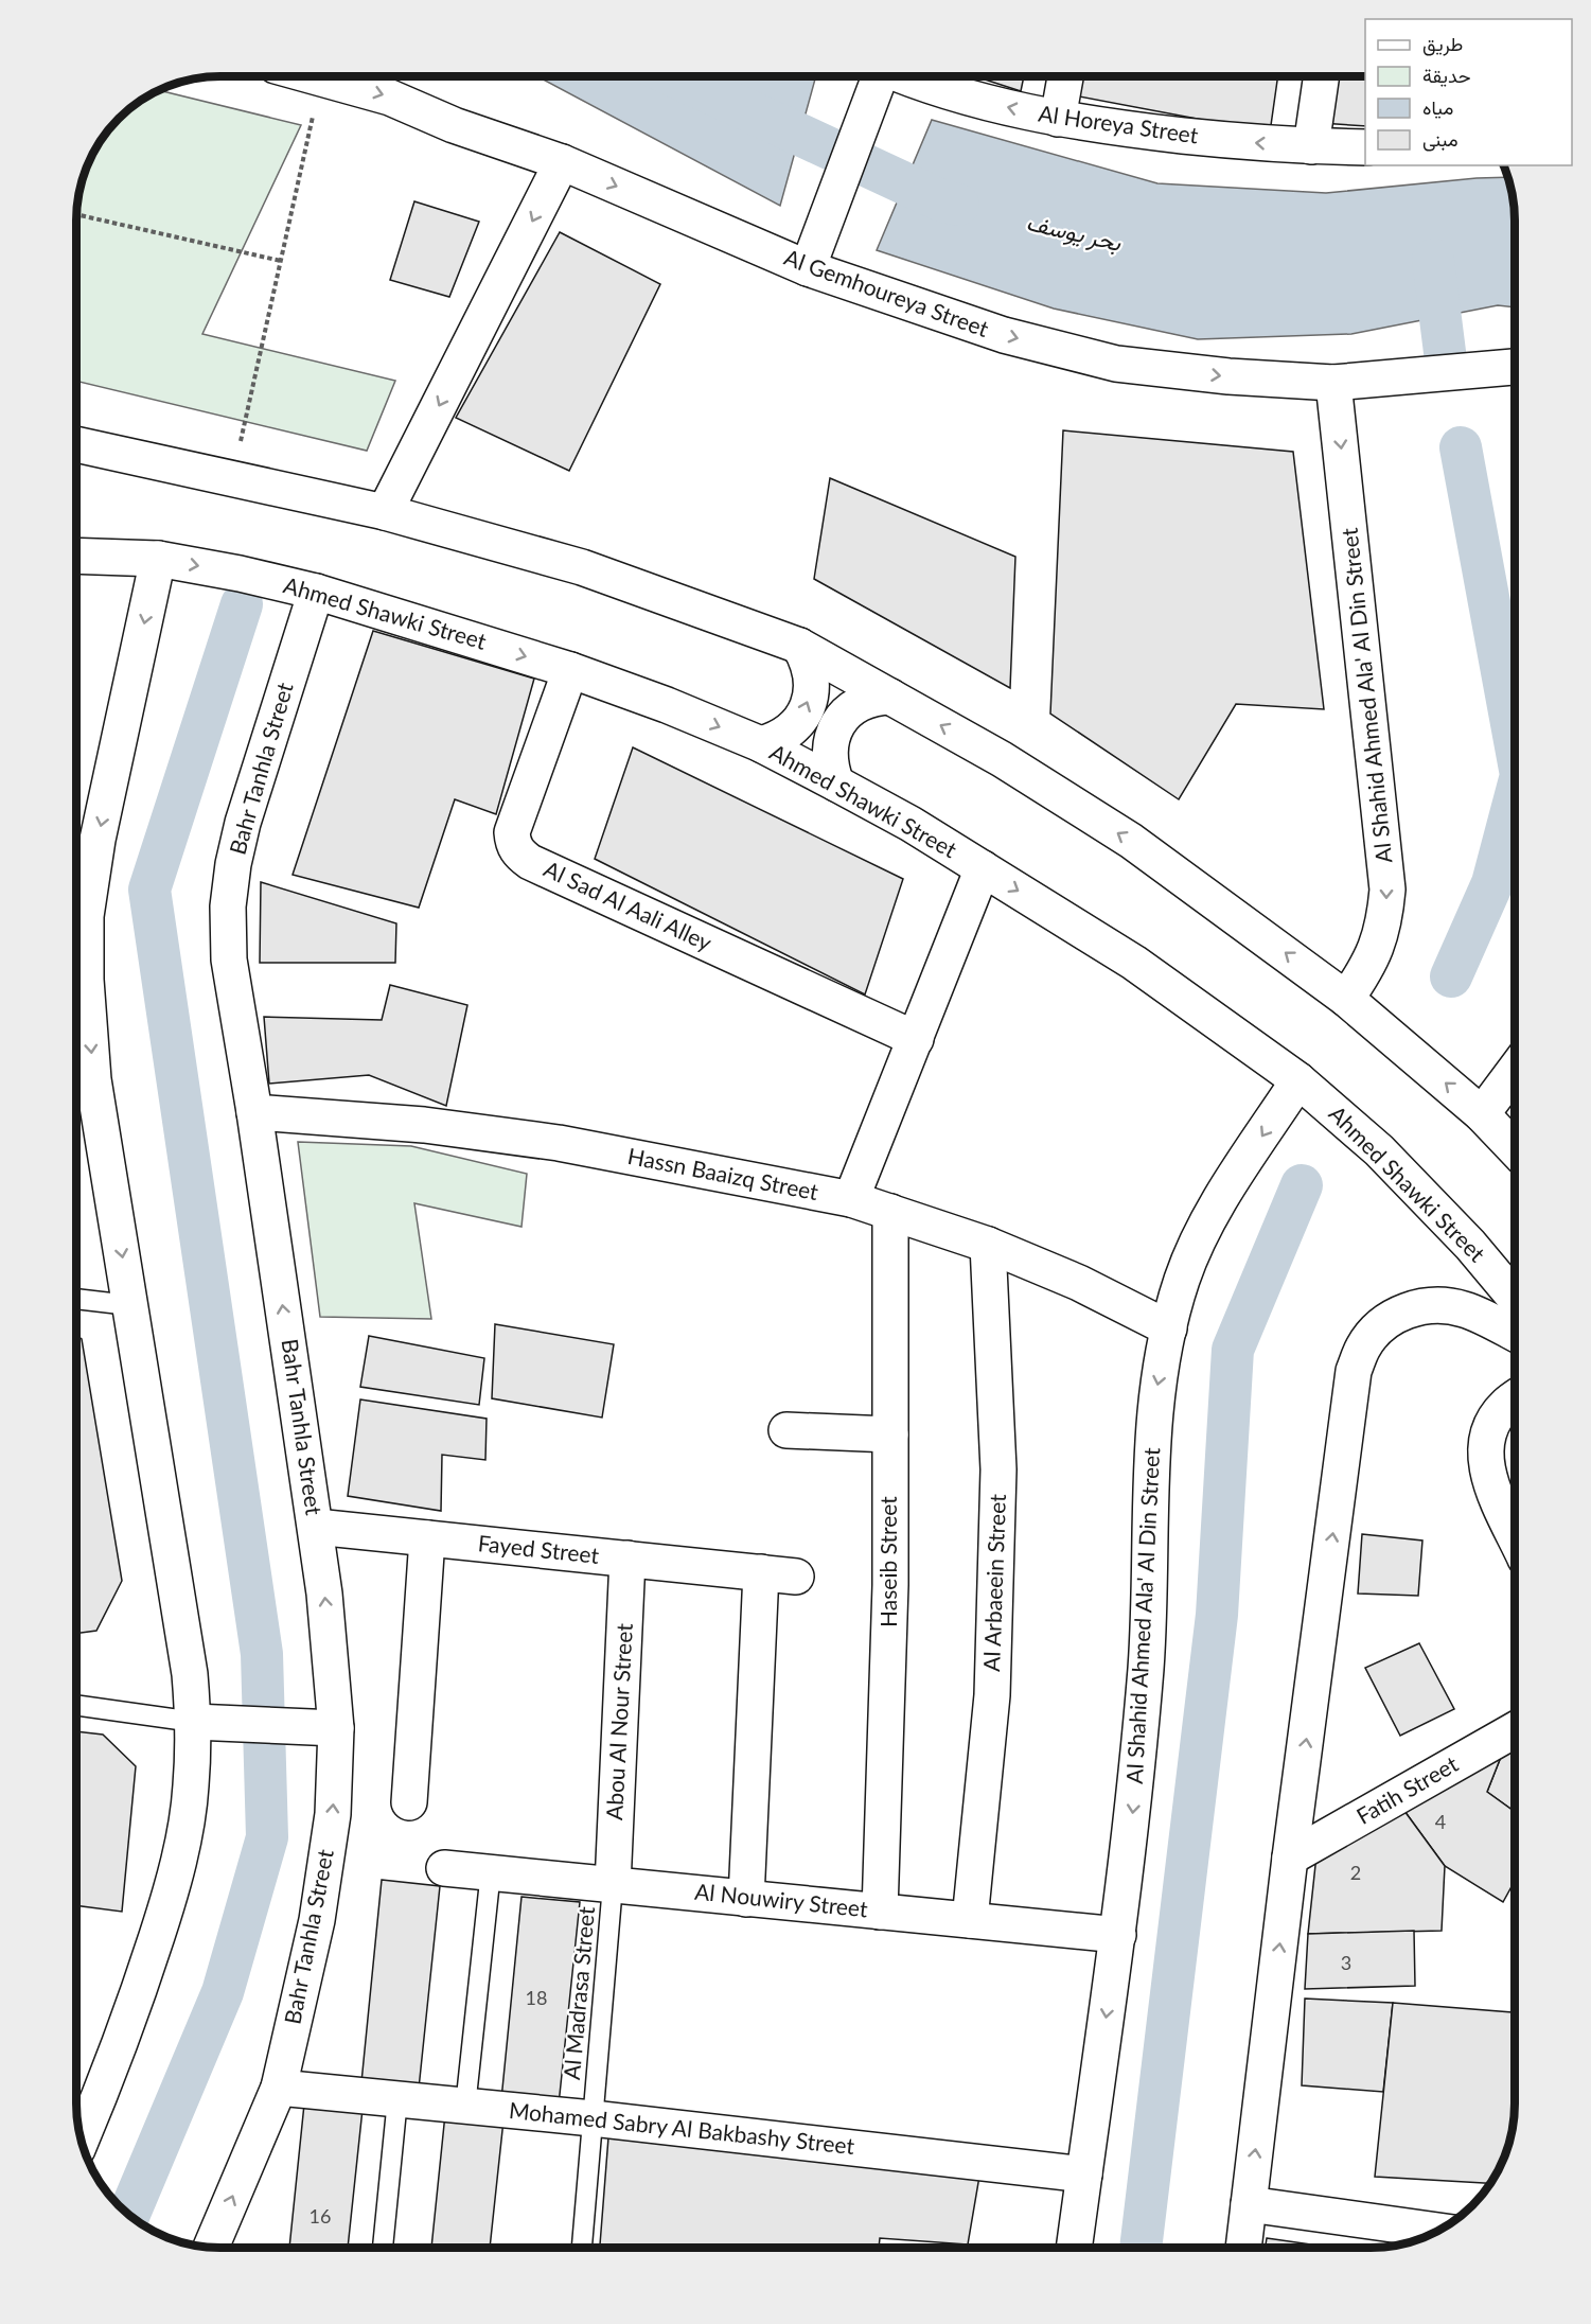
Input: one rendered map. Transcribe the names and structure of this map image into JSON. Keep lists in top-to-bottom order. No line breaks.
{"streets":{"street":["Al Horeya Street","Al Gemhoureya Street","Ahmed Shawki Street","Al Shahid Ahmed Ala' Al Din Street","Bahr Tanhla Street","Al Sad Al Aali Alley","Hassn Baaizq Street","Fayed Street","Haseib Street","Al Arbaeein Street","Abou Al Nour Street","Fatih Street","Al Nouwiry Street","Mohamed Sabry Al Bakbashy Street"],"lane":["Al Madrasa Street"]},"crossings":[["Al Gemhoureya Street","Al Shahid Ahmed Ala' Al Din Street"],["Ahmed Shawki Street","Al Shahid Ahmed Ala' Al Din Street"],["Ahmed Shawki Street","Bahr Tanhla Street"],["Ahmed Shawki Street","Al Sad Al Aali Alley"],["Al Shahid Ahmed Ala' Al Din Street","Hassn Baaizq Street"],["Al Shahid Ahmed Ala' Al Din Street","Al Nouwiry Street"],["Al Shahid Ahmed Ala' Al Din Street","Mohamed Sabry Al Bakbashy Street"],["Bahr Tanhla Street","Hassn Baaizq Street"],["Bahr Tanhla Street","Fayed Street"],["Bahr Tanhla Street","Mohamed Sabry Al Bakbashy Street"],["Hassn Baaizq Street","Haseib Street"],["Hassn Baaizq Street","Al Arbaeein Street"],["Fayed Street","Abou Al Nour Street"],["Haseib Street","Al Nouwiry Street"],["Al Arbaeein Street","Al Nouwiry Street"],["Abou Al Nour Street","Al Nouwiry Street"],["Abou Al Nour Street","Al Madrasa Street"],["Al Nouwiry Street","Al Madrasa Street"],["Al Madrasa Street","Mohamed Sabry Al Bakbashy Street"]],"one_way":["Al Horeya Street","Al Gemhoureya Street","Al Shahid Ahmed Ala' Al Din Street"],"water":["بحر يوسف"],"house_numbers":["4","2","3","18","16"],"legend":["طريق","حديقة","مياه","مبنى"]}
